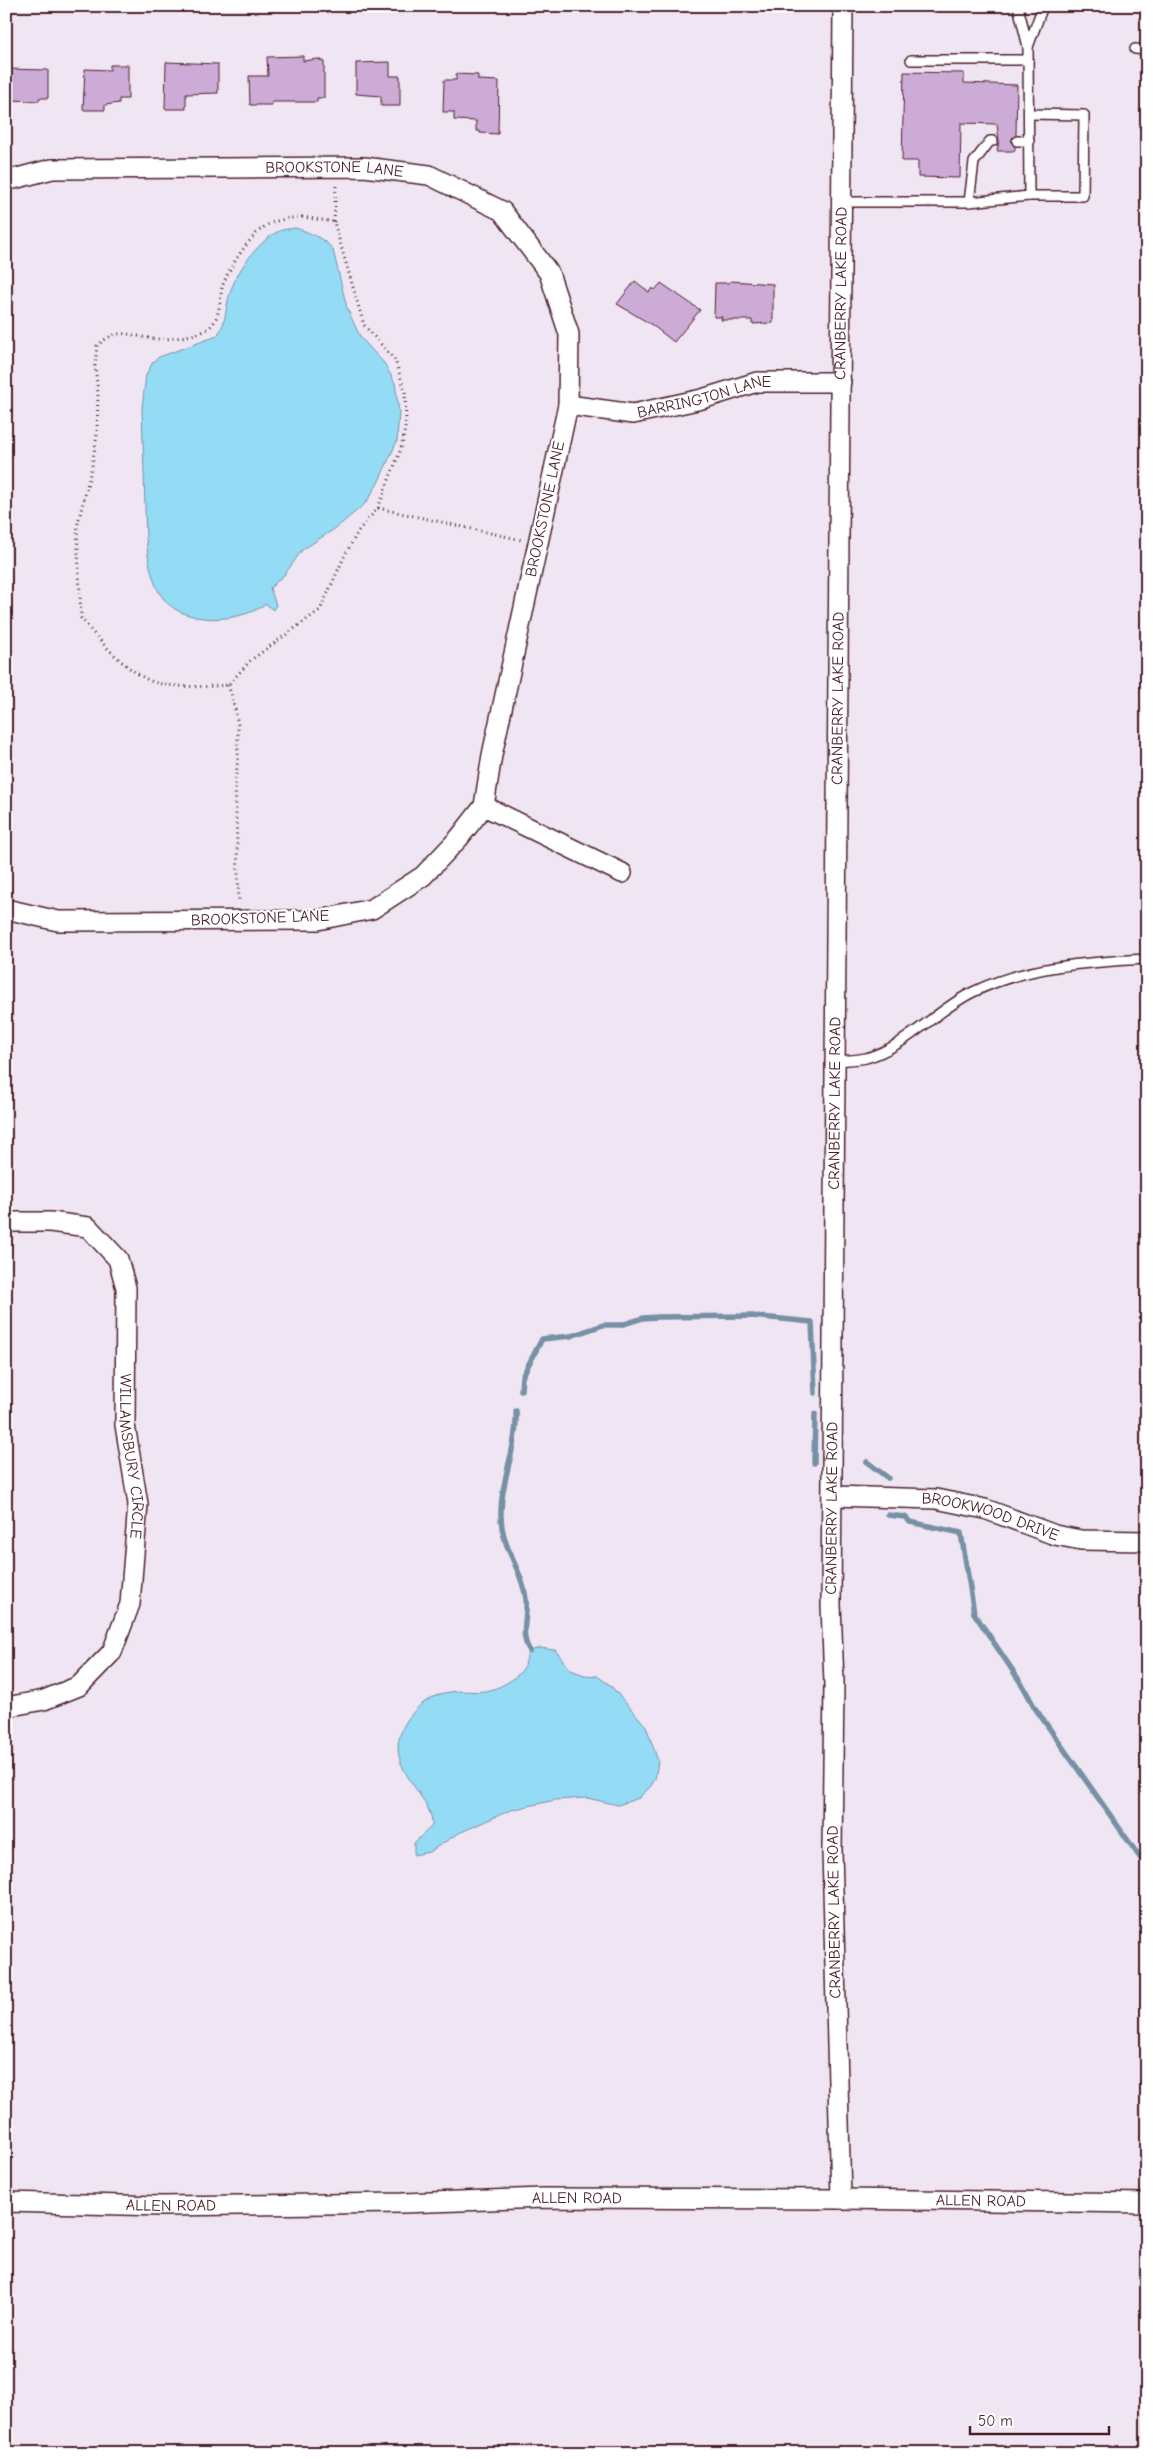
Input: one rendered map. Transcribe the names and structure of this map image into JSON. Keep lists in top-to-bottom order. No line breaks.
{"streets":{"street":["BROOKSTONE LANE","CRANBERRY LAKE ROAD","BARRINGTON LANE","WILLAMSBURY CIRCLE","BROOKWOOD DRIVE","ALLEN ROAD"]},"crossings":[["BROOKSTONE LANE","BARRINGTON LANE"],["CRANBERRY LAKE ROAD","BARRINGTON LANE"],["CRANBERRY LAKE ROAD","BROOKWOOD DRIVE"],["CRANBERRY LAKE ROAD","ALLEN ROAD"]],"scale_bar":"50 m"}
